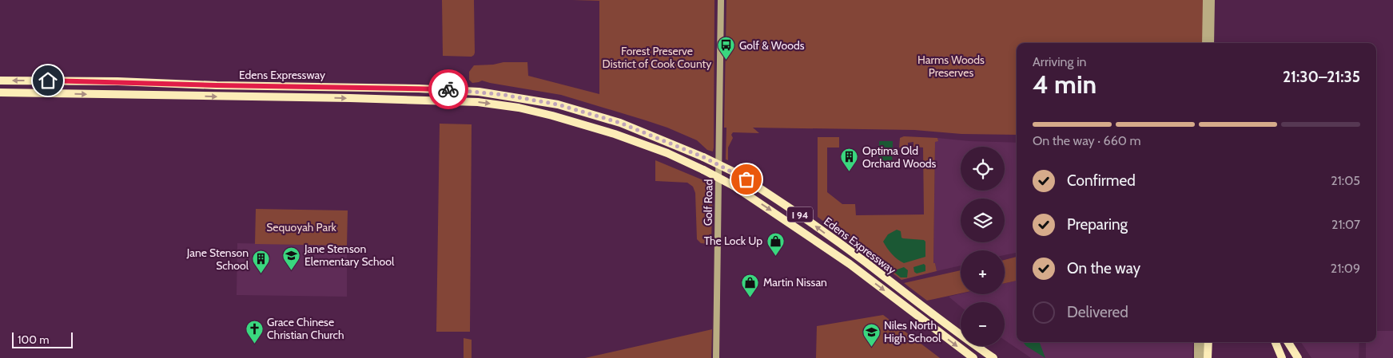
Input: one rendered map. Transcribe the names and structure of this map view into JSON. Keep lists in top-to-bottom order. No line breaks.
{"streets":{"highway":["Edens Expressway","I 94"],"main road":["Golf Road"]},"parks":["Forest Preserve District of Cook County","Harms Woods Preserves","Sequoyah Park"],"places":{"bus stop":["Golf & Woods"],"building":["Optima Old Orchard Woods","Jane Stenson School"],"shop":["The Lock Up","Martin Nissan"],"school or university":["Jane Stenson Elementary School","Niles North High School"],"church":["Grace Chinese Christian Church"]},"scale_bar":"100 m","page":{"heading":["4 min","Arriving in","21:30–21:35"],"bar":"On the way · 660 m","map_buttons":["+","−"],"list":[["Confirmed","21:05"],["Preparing","21:07"],["On the way","21:09"],"Delivered"],"scale":"100 m"}}
